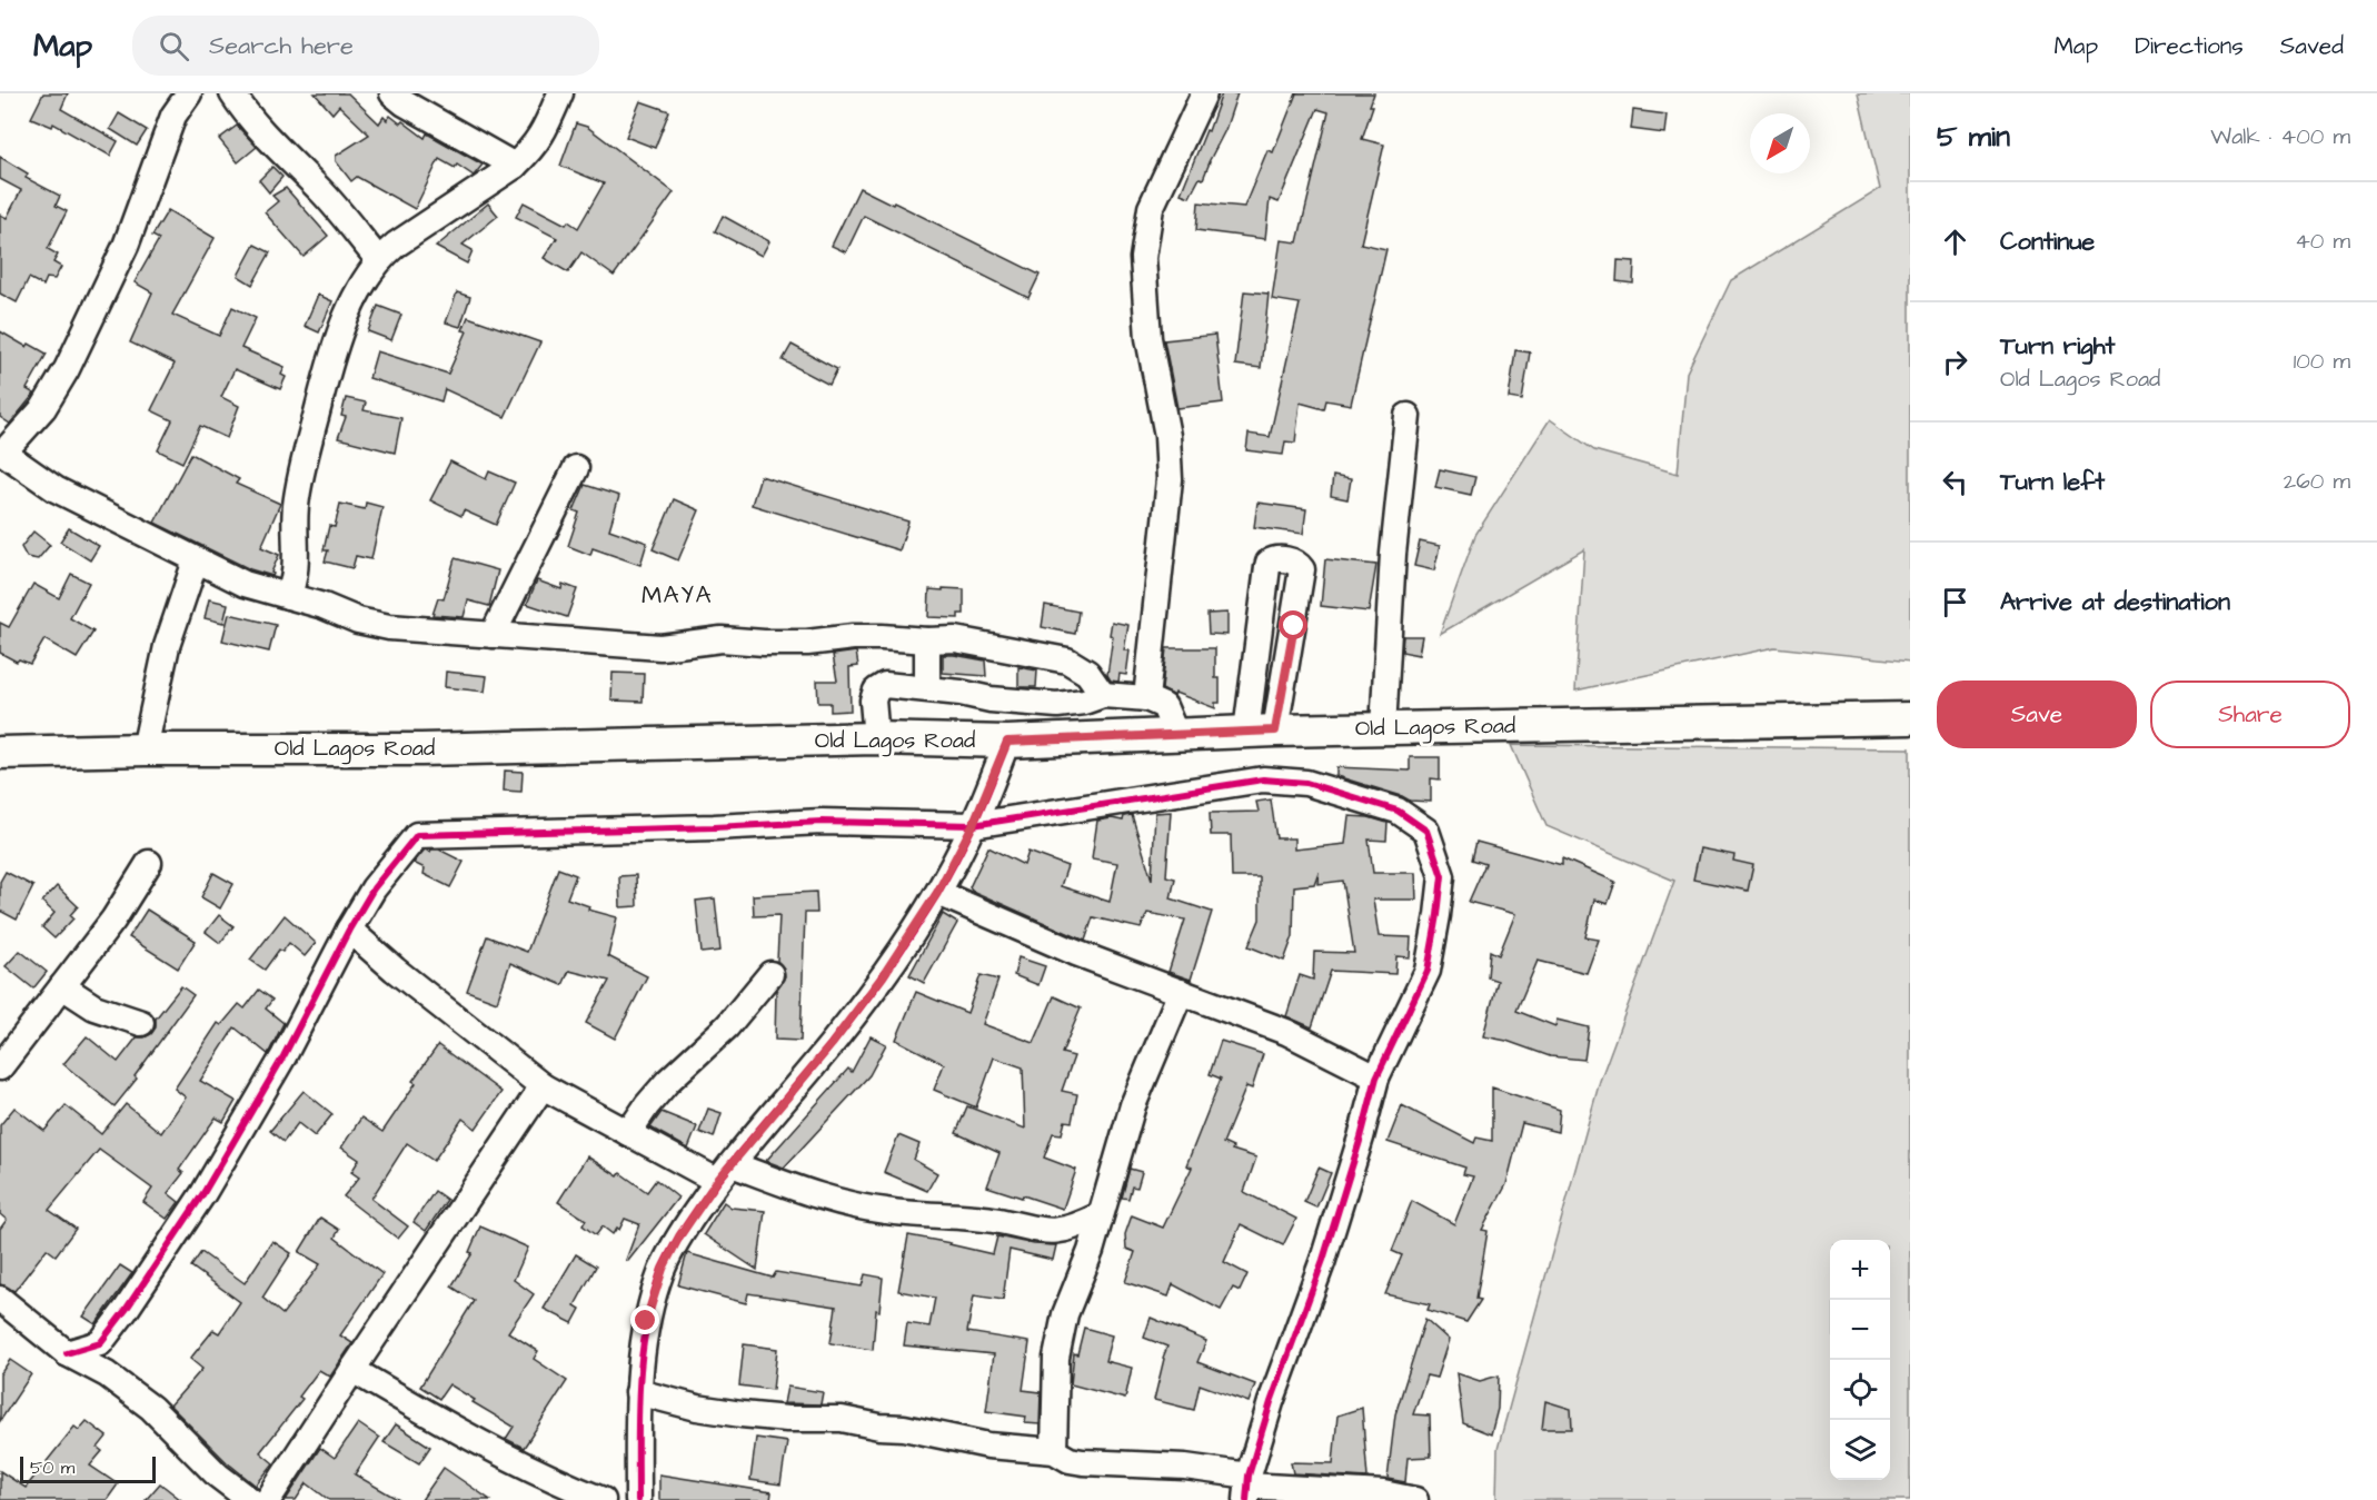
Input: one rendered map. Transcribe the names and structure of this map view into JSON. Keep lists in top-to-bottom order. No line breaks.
{"streets":{"main road":["Old Lagos Road"]},"districts":["MAYA"],"scale_bar":"50 m","north":"bottom left","page":{"header":"Map","search":"Search here","nav":["Map","Directions","Saved"],"heading":["5 min","Walk · 400 m"],"list":[["Continue","40 m"],["Turn right","Old Lagos Road","100 m"],["Turn left","260 m"],"Arrive at destination"],"buttons":["Save","Share"],"map_buttons":["+","−"],"scale":"50 m"}}
